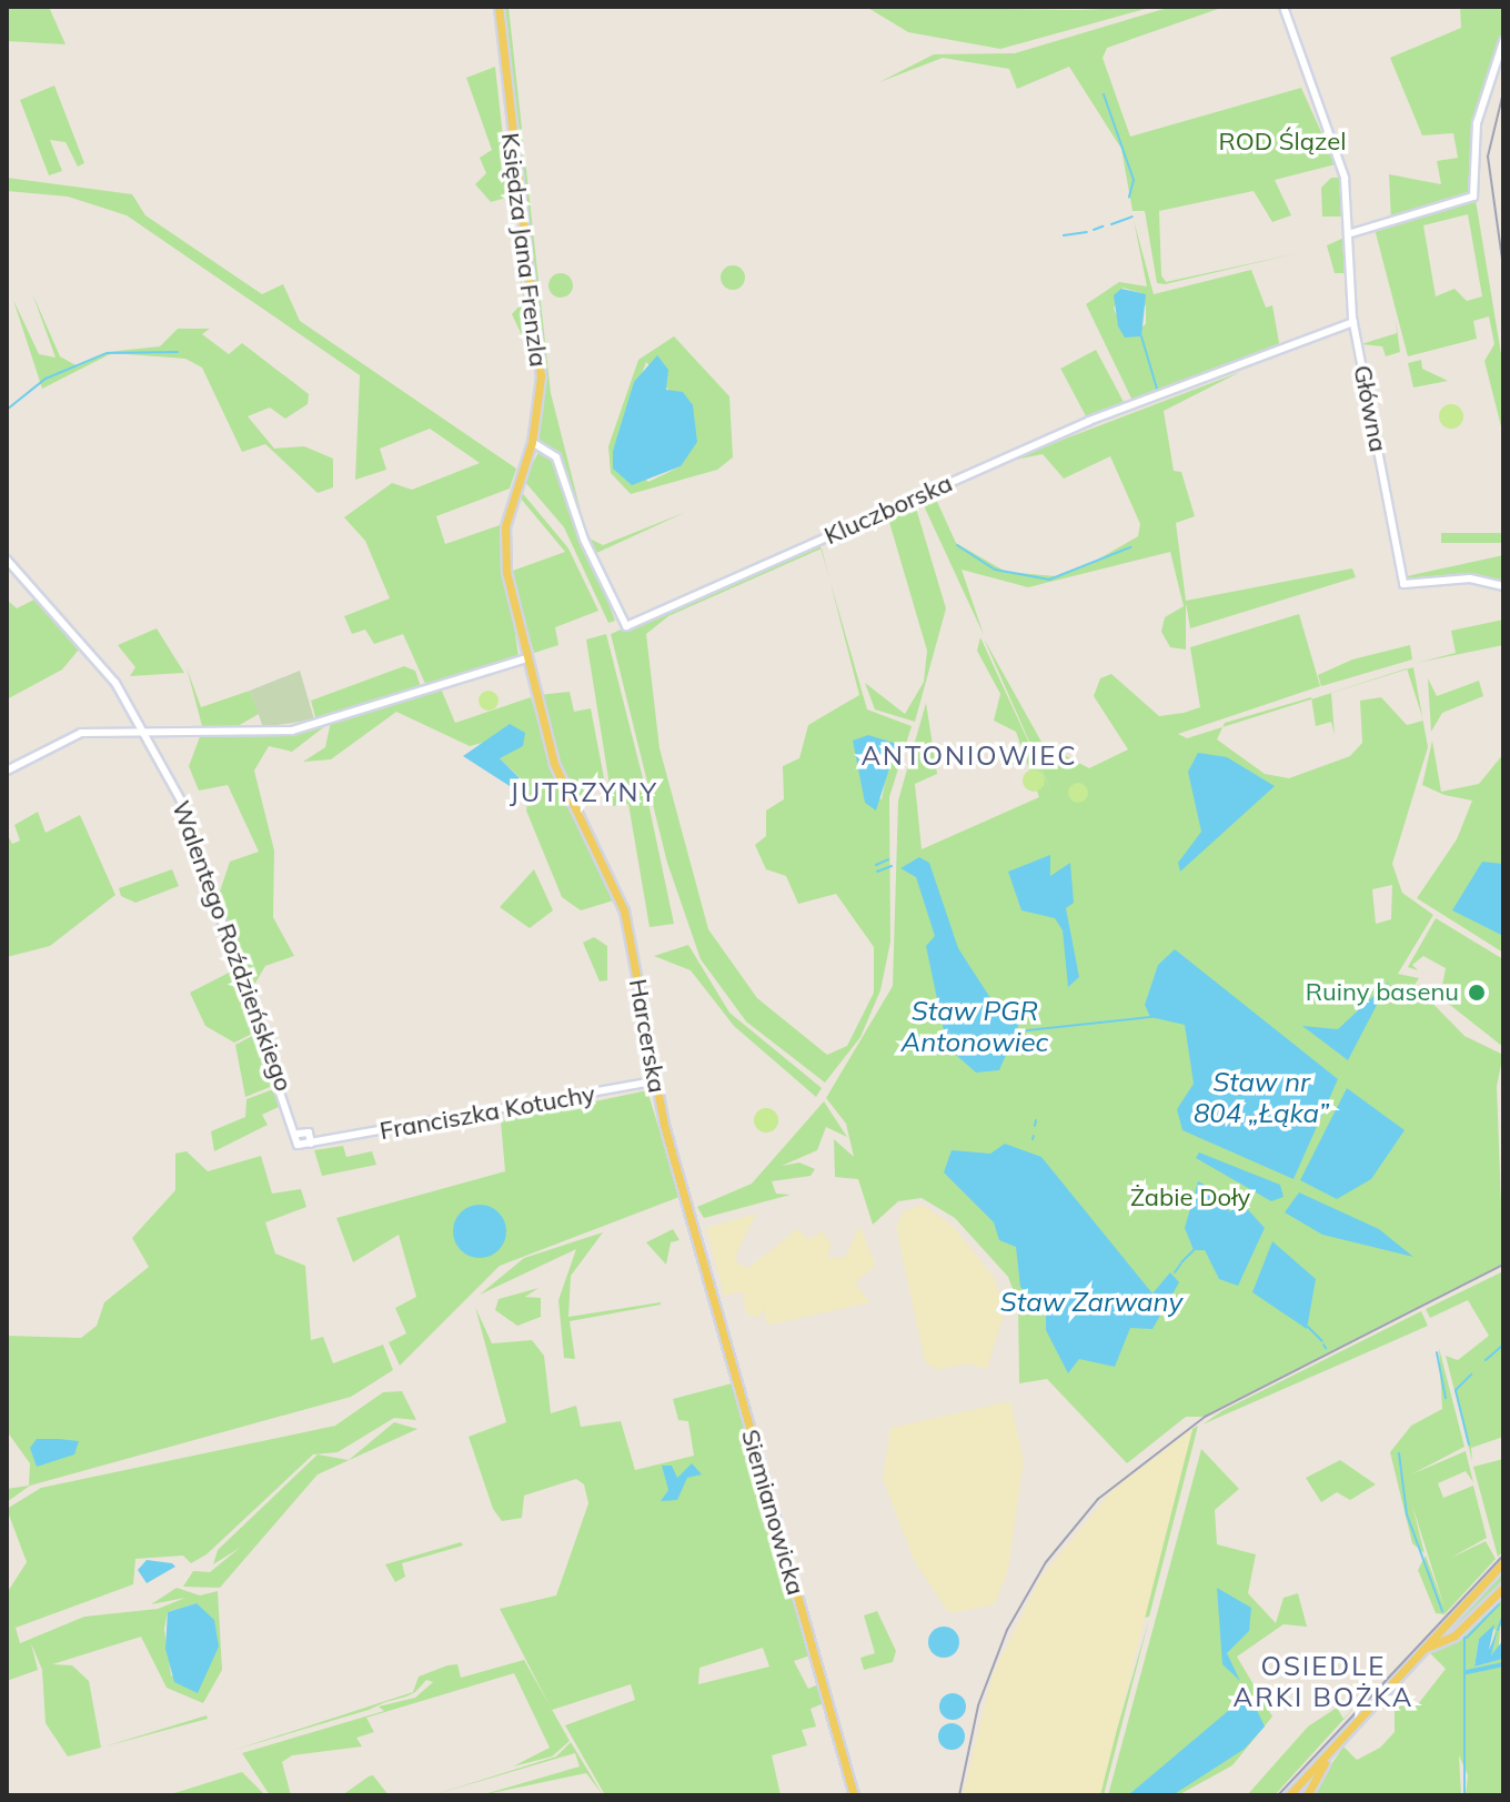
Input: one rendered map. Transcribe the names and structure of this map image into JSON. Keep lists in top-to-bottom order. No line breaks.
{"streets":{"main road":["Księdza Jana Frenzla","Harcerska","Siemianowicka"],"street":["Główna","Kluczborska","Walentego Roździeńskiego","Franciszka Kotuchy"]},"crossings":[["Księdza Jana Frenzla","Kluczborska"],["Księdza Jana Frenzla","Harcerska"],["Główna","Kluczborska"],["Harcerska","Franciszka Kotuchy"],["Harcerska","Siemianowicka"]],"districts":["ANTONIOWIEC","JUTRZYNY","OSIEDLE ARKI BOŻKA"],"water":["Staw PGR Antonowiec","Staw nr 804 „Łąka”","Staw Zarwany"],"parks":["ROD Ślązel","Żabie Doły"],"places":["Ruiny basenu"]}
